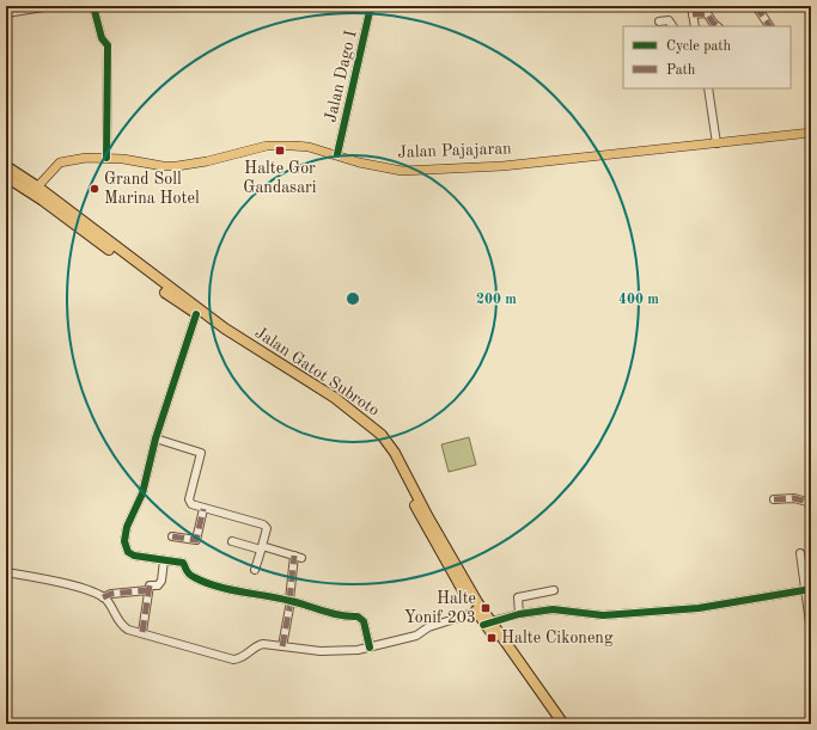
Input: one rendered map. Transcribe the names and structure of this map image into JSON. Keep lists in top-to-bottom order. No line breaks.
{"streets":{"highway":["Jalan Gatot Subroto"],"main road":["Jalan Pajajaran"],"street":["Jalan Dago I"]},"crossings":[["Jalan Dago I","Jalan Pajajaran"],["Jalan Pajajaran","Jalan Gatot Subroto"]],"places":{"transit":["Halte Gor Gandasari","Halte Yonif 203","Halte Cikoneng"],"other":["Grand Soll Marina Hotel"]},"legend":["Cycle path","Path"],"rings":["200 m","400 m"]}
